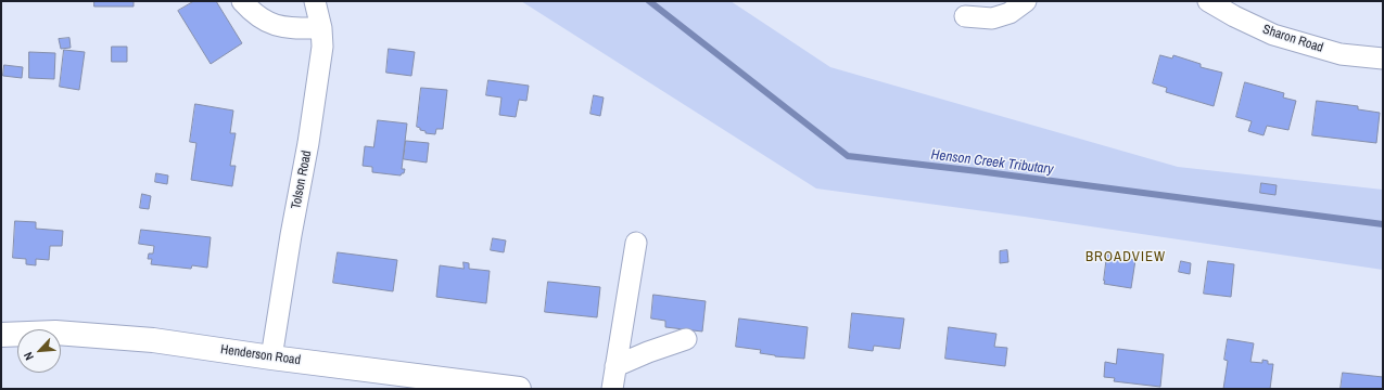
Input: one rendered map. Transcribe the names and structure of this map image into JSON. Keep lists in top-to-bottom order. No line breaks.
{"streets":{"street":["Sharon Road","Tolson Road","Henderson Road"]},"crossings":[["Tolson Road","Henderson Road"]],"districts":["BROADVIEW"],"water":["Henson Creek Tributary"],"north":"bottom left"}
